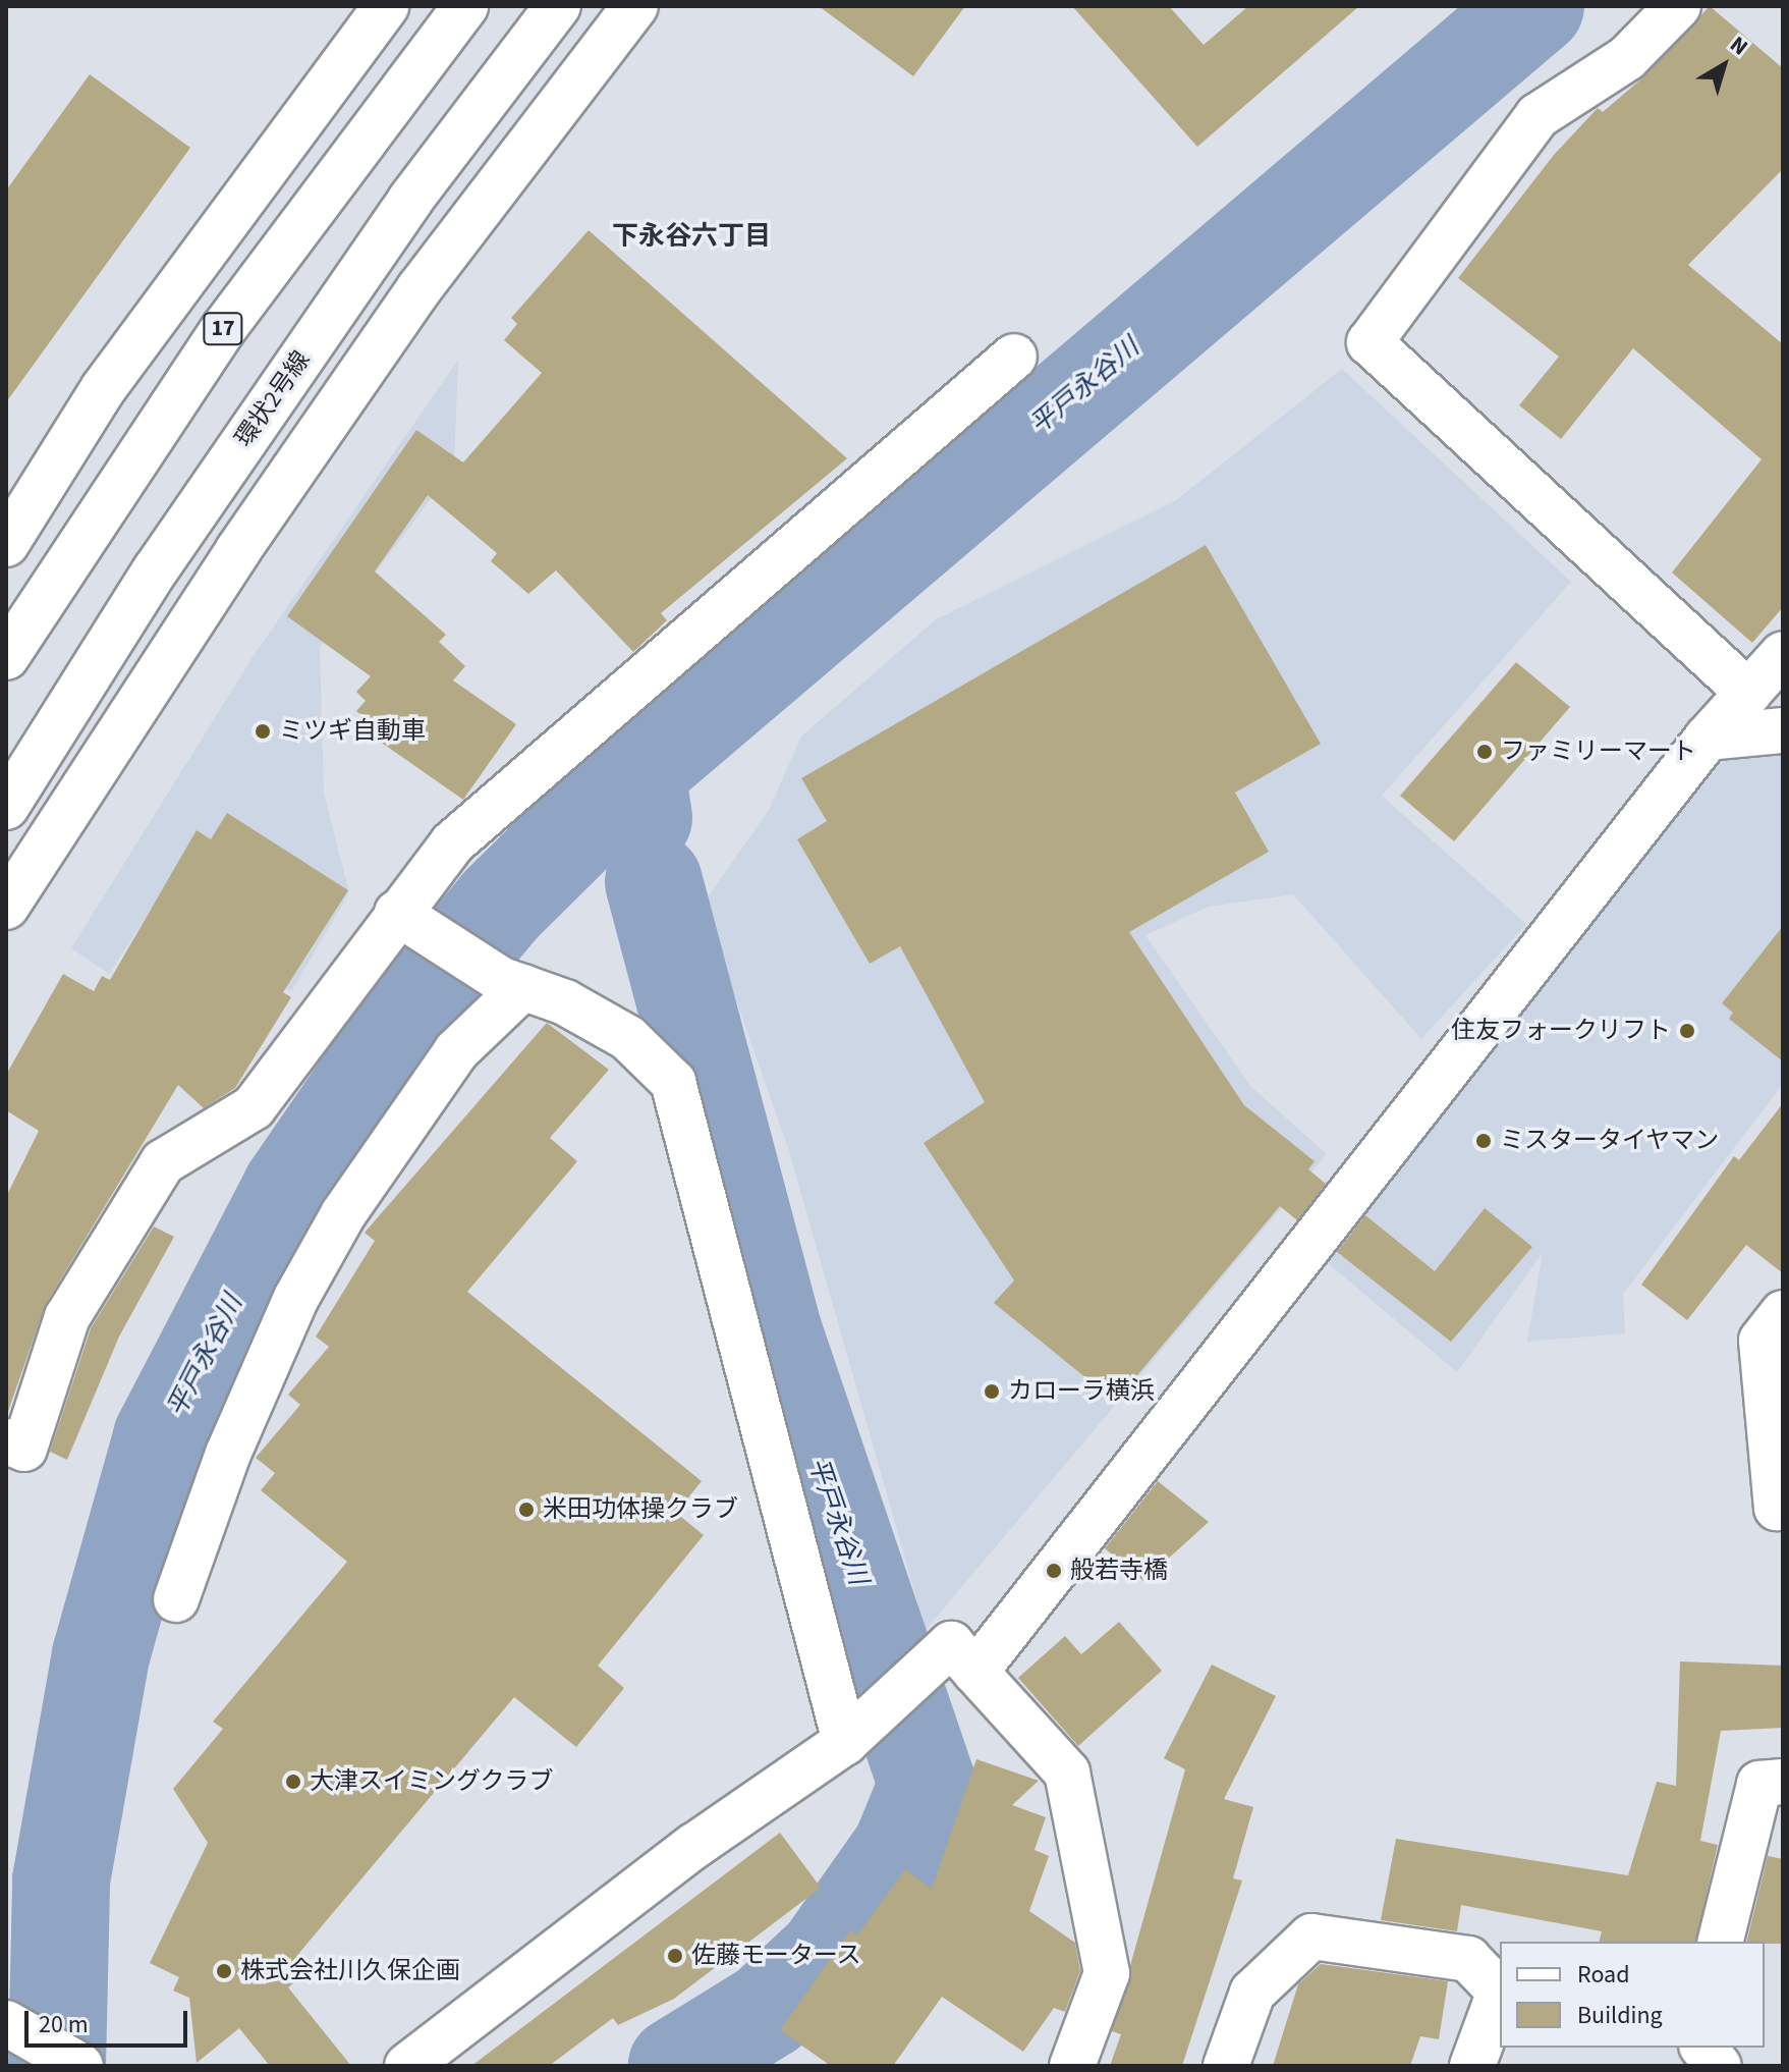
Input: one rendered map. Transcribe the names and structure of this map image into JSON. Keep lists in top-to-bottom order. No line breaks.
{"streets":{"street":["17","環状2号線"]},"districts":["下永谷六丁目"],"water":["平戸永谷川"],"places":["ミツギ自動車","ファミリーマート","住友フォークリフト","ミスタータイヤマン","カローラ横浜","米田功体操クラブ","般若寺橋","大津スイミングクラブ","佐藤モータース","株式会社川久保企画"],"legend":["Road","Building"],"scale_bar":"20 m","north":"top right"}
